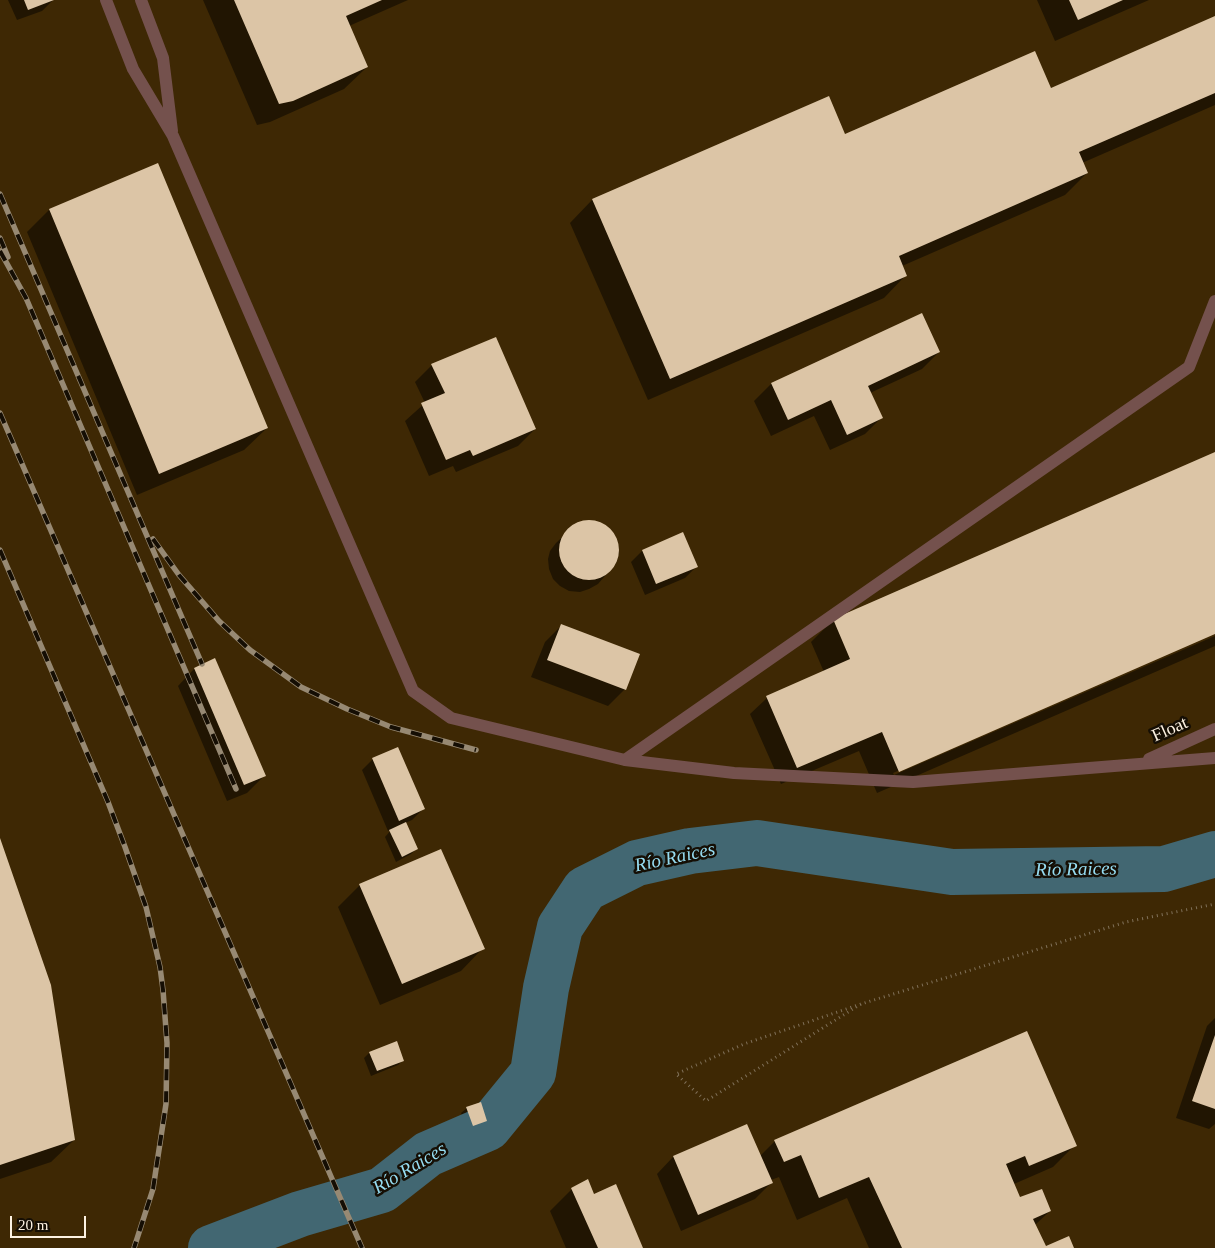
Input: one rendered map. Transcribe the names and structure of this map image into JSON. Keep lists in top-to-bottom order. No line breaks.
{"streets":{"lane":["Float"]},"water":["Río Raices"],"scale_bar":"20 m"}
